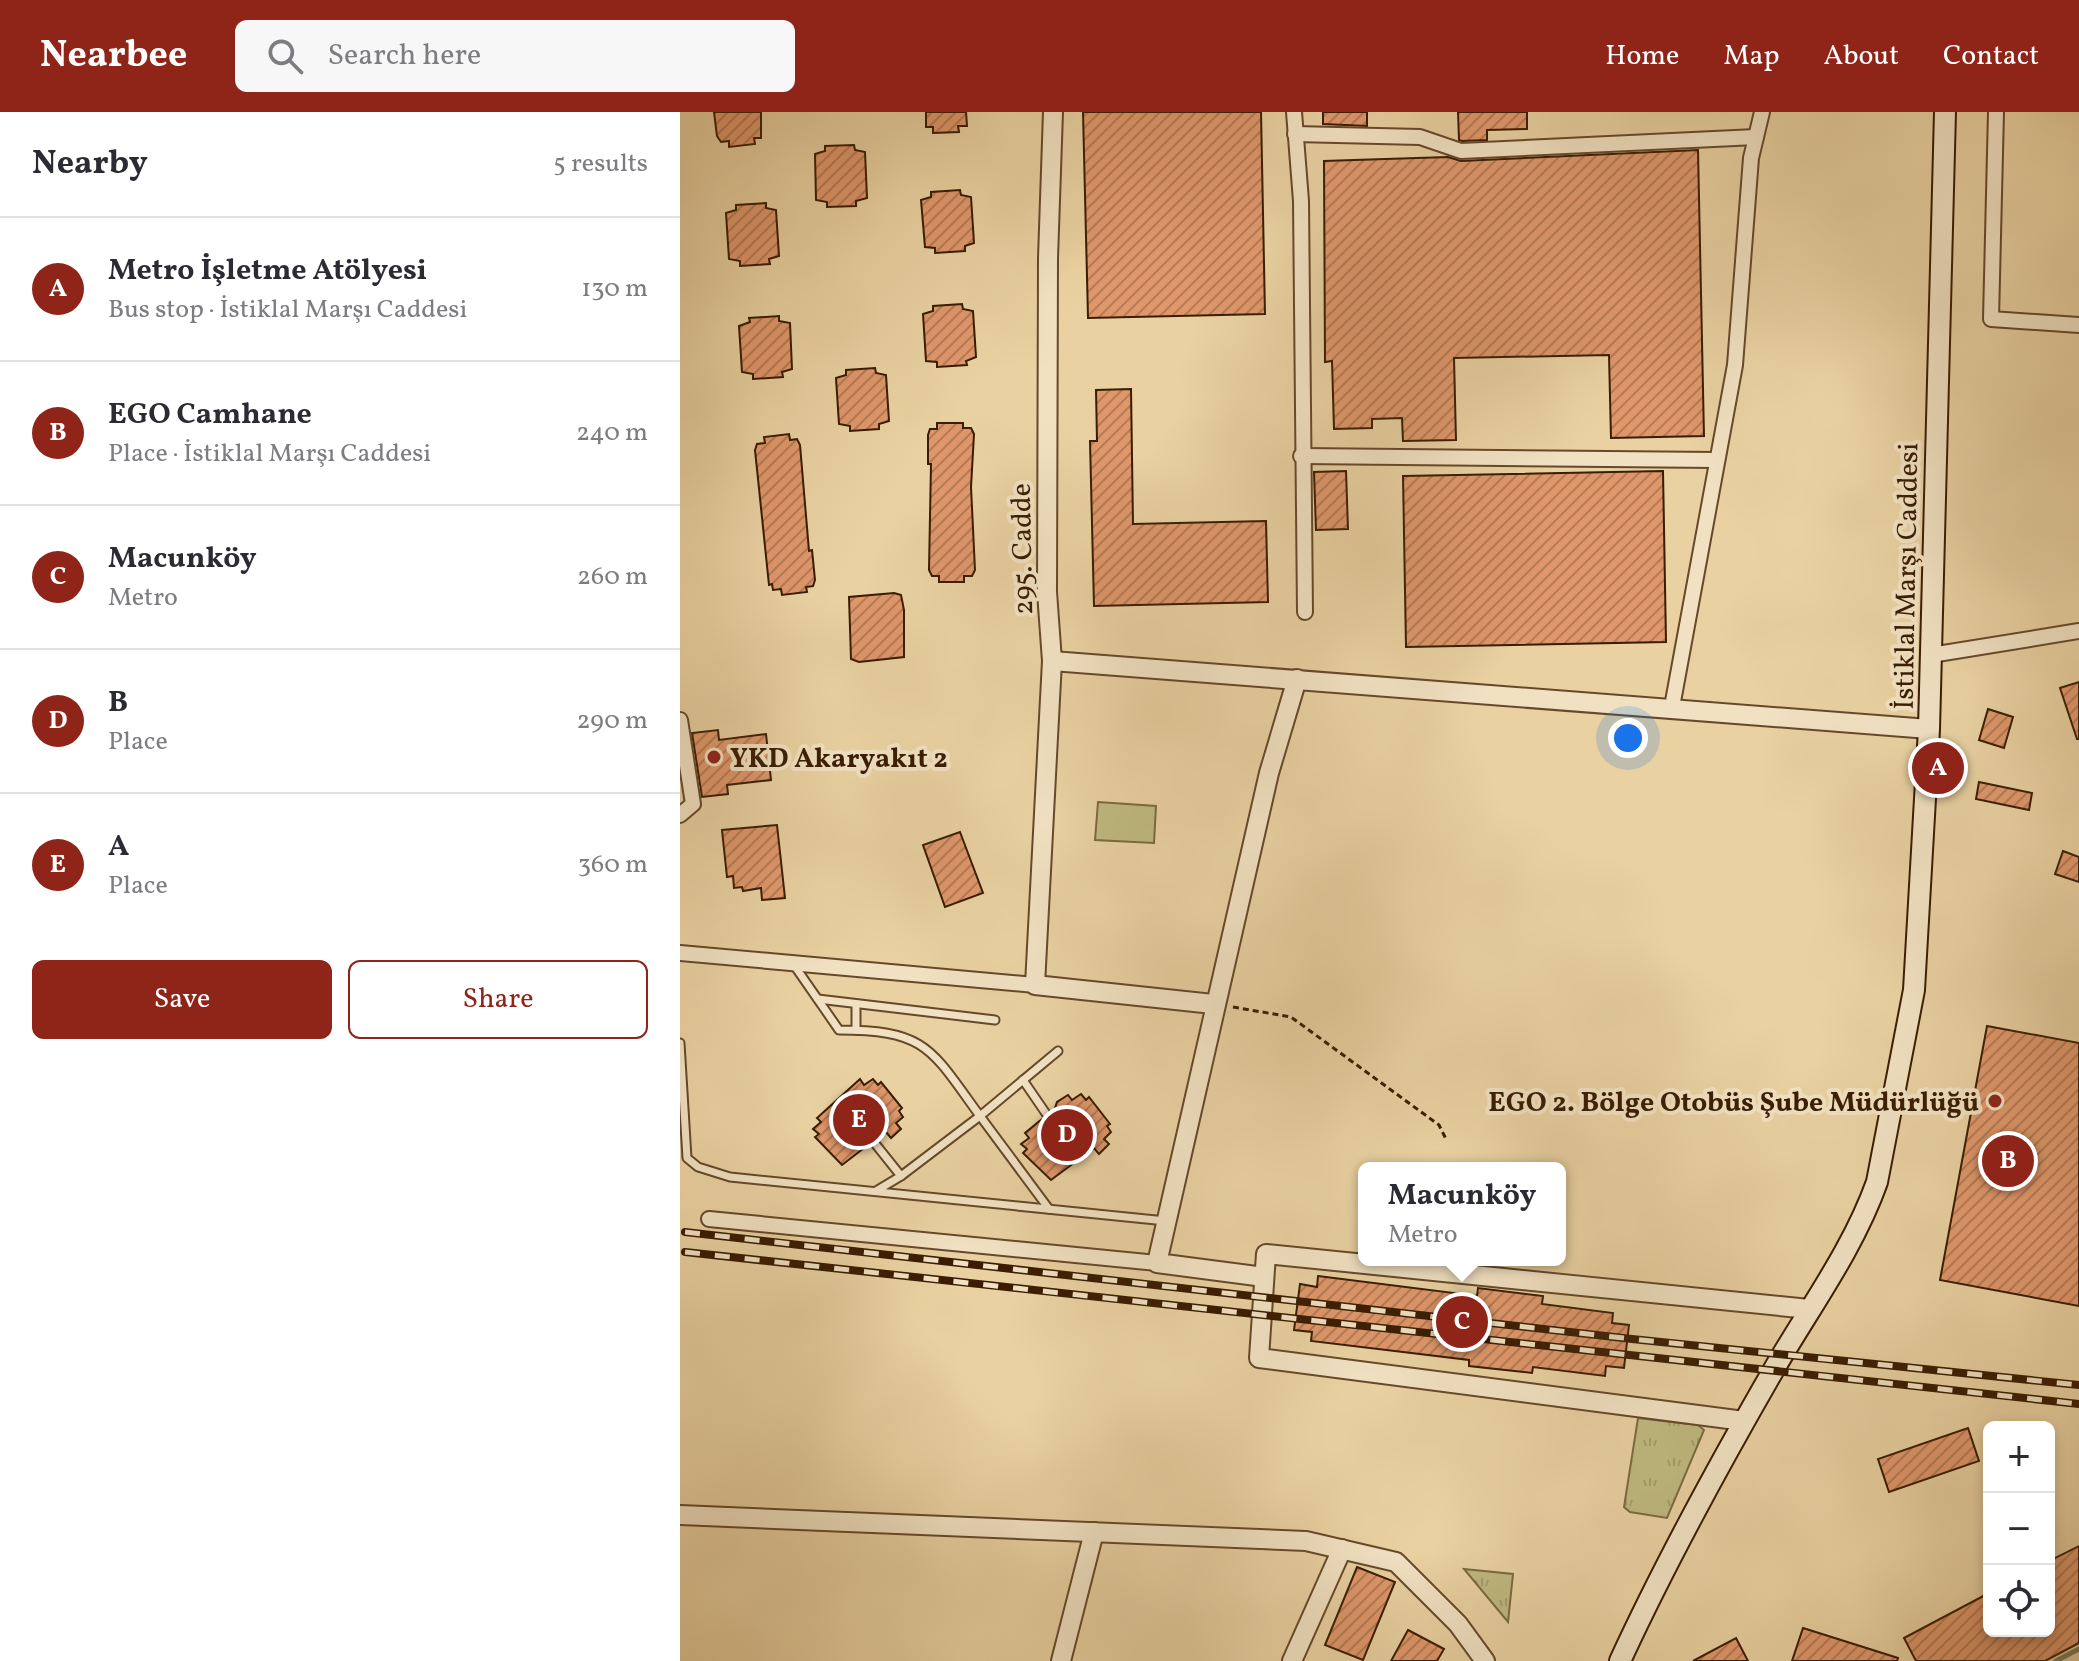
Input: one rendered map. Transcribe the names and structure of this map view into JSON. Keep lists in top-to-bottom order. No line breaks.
{"streets":{"main road":["İstiklal Marşı Caddesi"],"street":["295. Cadde"]},"places":["YKD Akaryakıt 2","EGO 2. Bölge Otobüs Şube Müdürlüğü"],"page":{"header":"Nearbee","search":"Search here","nav":["Home","Map","About","Contact"],"heading":["Nearby","5 results"],"list":[{"mark":"A","name":"Metro İşletme Atölyesi","note":"Bus stop · İstiklal Marşı Caddesi","value":"130 m"},{"mark":"B","name":"EGO Camhane","note":"Place · İstiklal Marşı Caddesi","value":"240 m"},{"mark":"C","name":"Macunköy","note":"Metro","value":"260 m"},{"mark":"D","name":"B","note":"Place","value":"290 m"},{"mark":"E","name":"A","note":"Place","value":"360 m"}],"pins":["A","E","D","B","C"],"buttons":["Save","Share"],"popup":["Macunköy","Metro"],"map_buttons":["+","−"]}}
